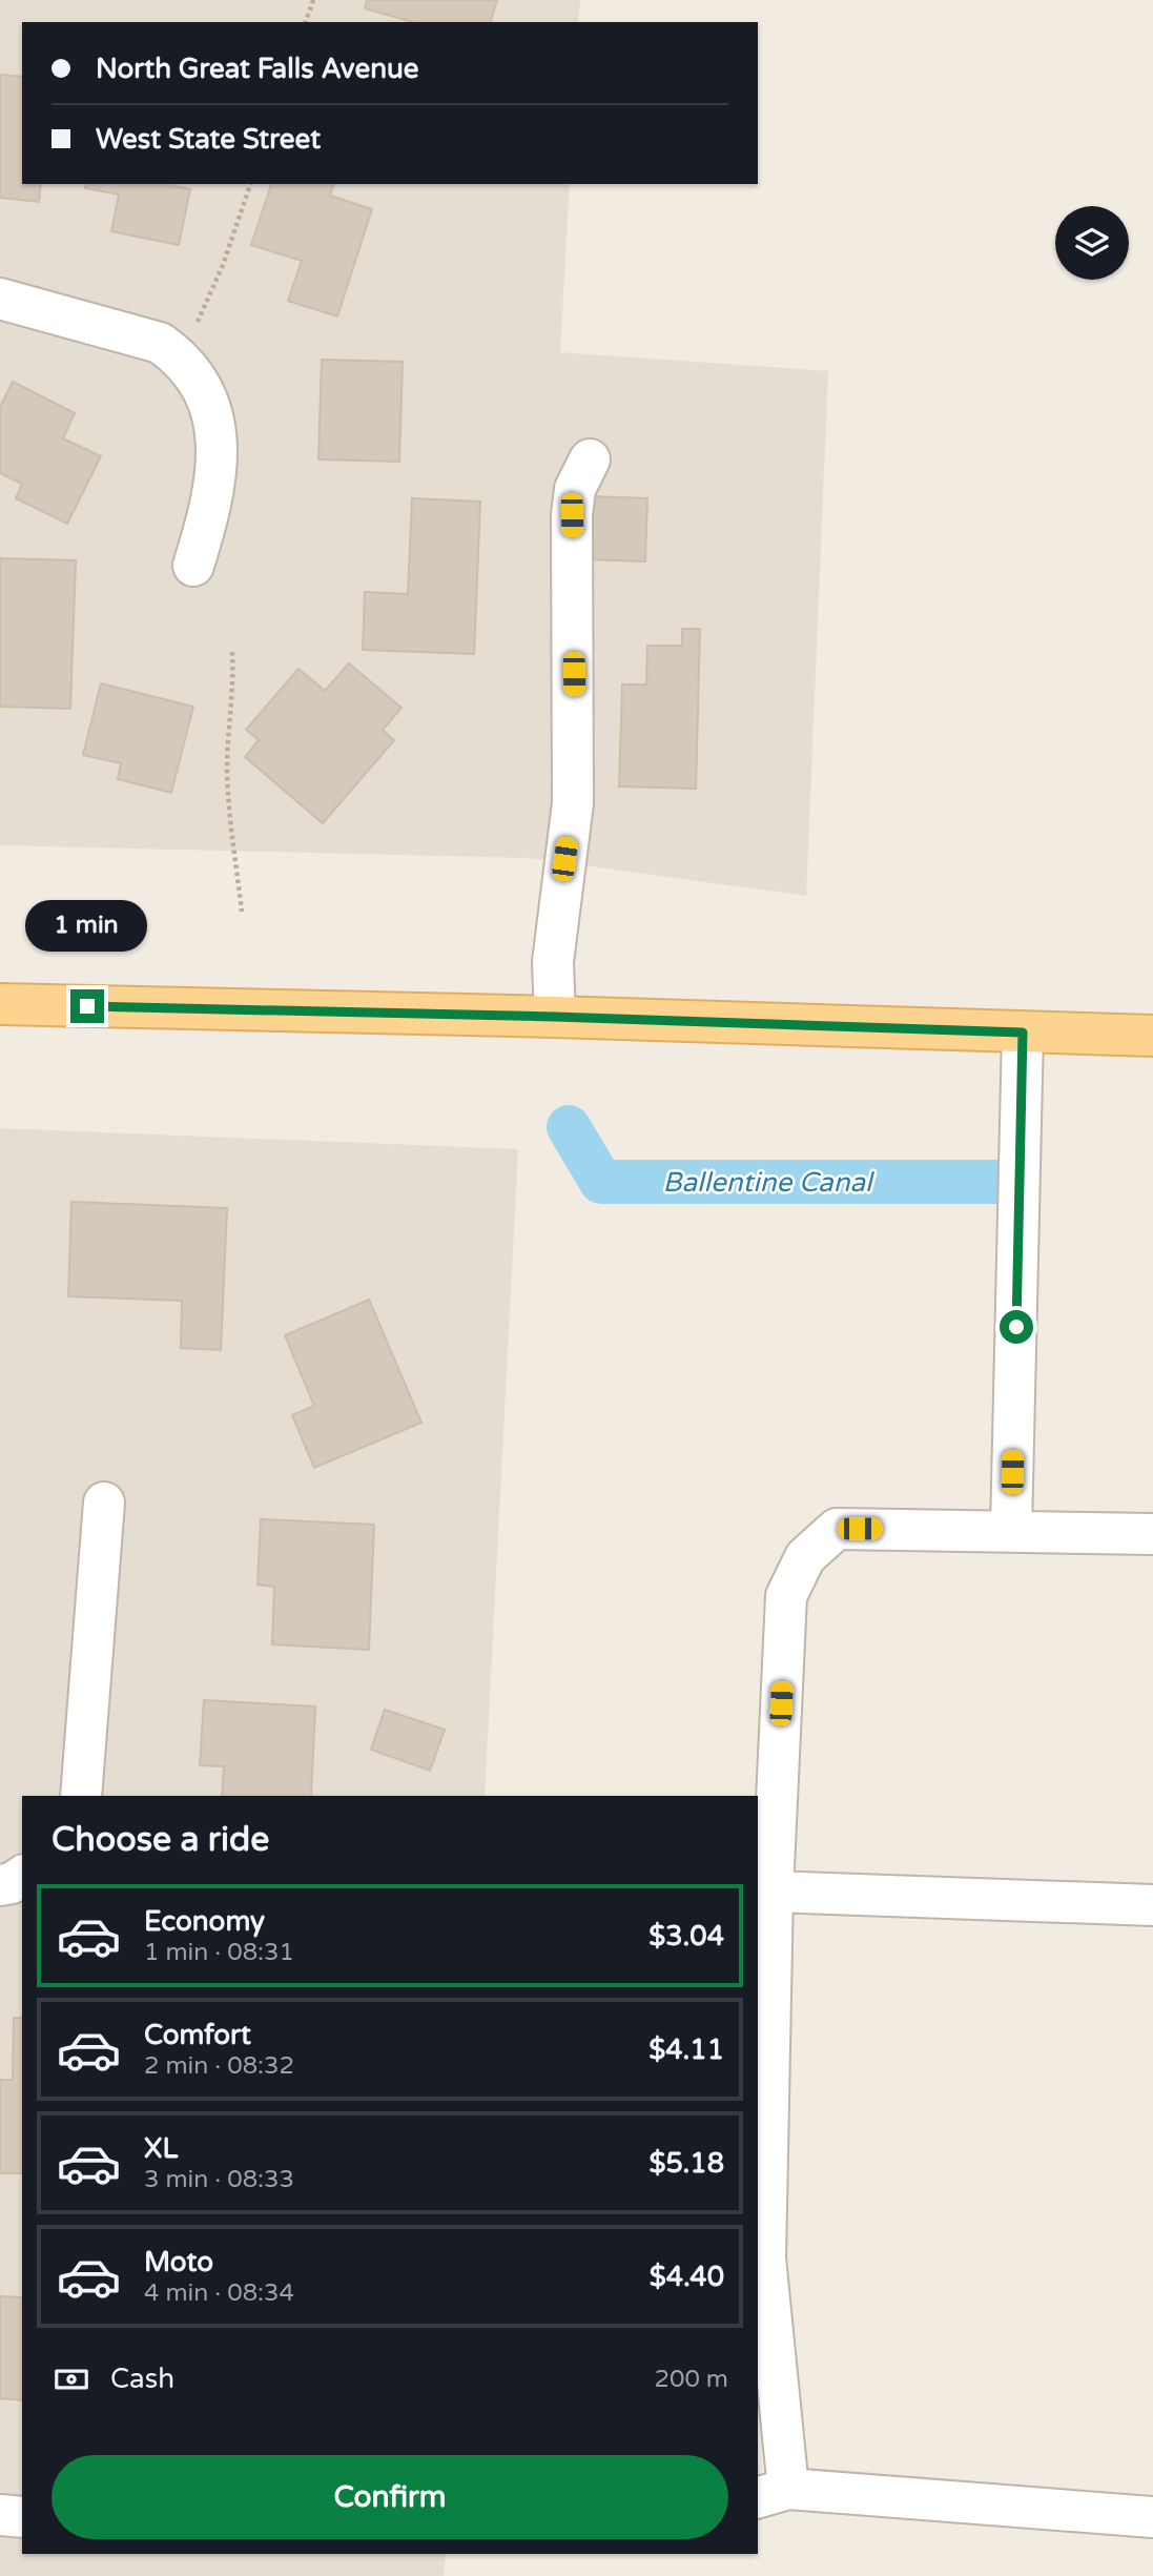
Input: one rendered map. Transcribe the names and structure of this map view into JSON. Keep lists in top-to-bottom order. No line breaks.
{"water":["Ballentine Canal"],"page":{"banner":["North Great Falls Avenue","West State Street"],"bubble":"1 min","heading":"Choose a ride","list":[{"name":"Economy","note":"1 min · 08:31","value":"$3.04"},{"name":"Comfort","note":"2 min · 08:32","value":"$4.11"},{"name":"XL","note":"3 min · 08:33","value":"$5.18"},{"name":"Moto","note":"4 min · 08:34","value":"$4.40"}],"pay":["Cash","200 m"],"buttons":"Confirm"}}
